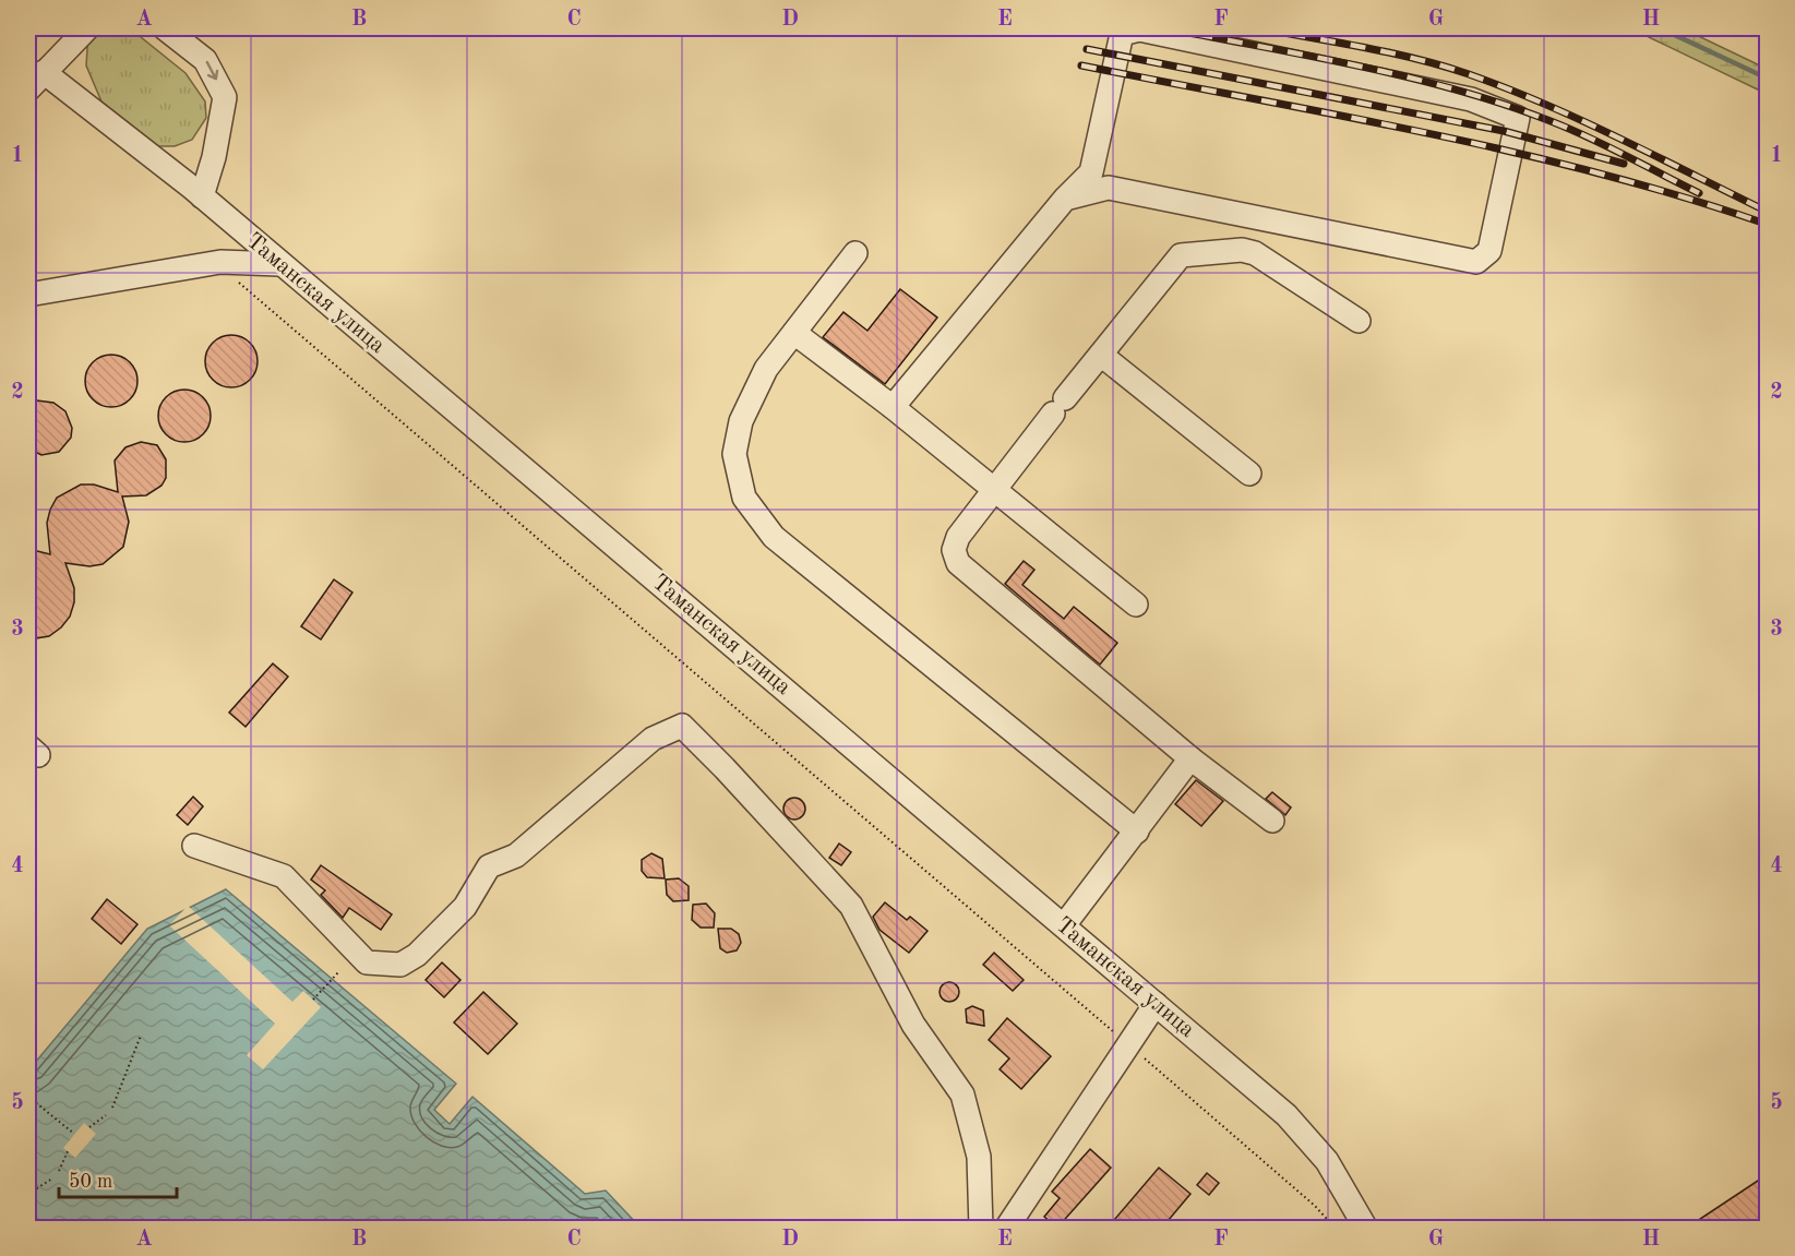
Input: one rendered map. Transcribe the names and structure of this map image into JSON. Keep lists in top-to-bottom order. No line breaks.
{"streets":{"street":["Таманская улица"]},"scale_bar":"50 m","grid":{"columns":["A","B","C","D","E","F","G","H"],"rows":["1","2","3","4","5"]}}
